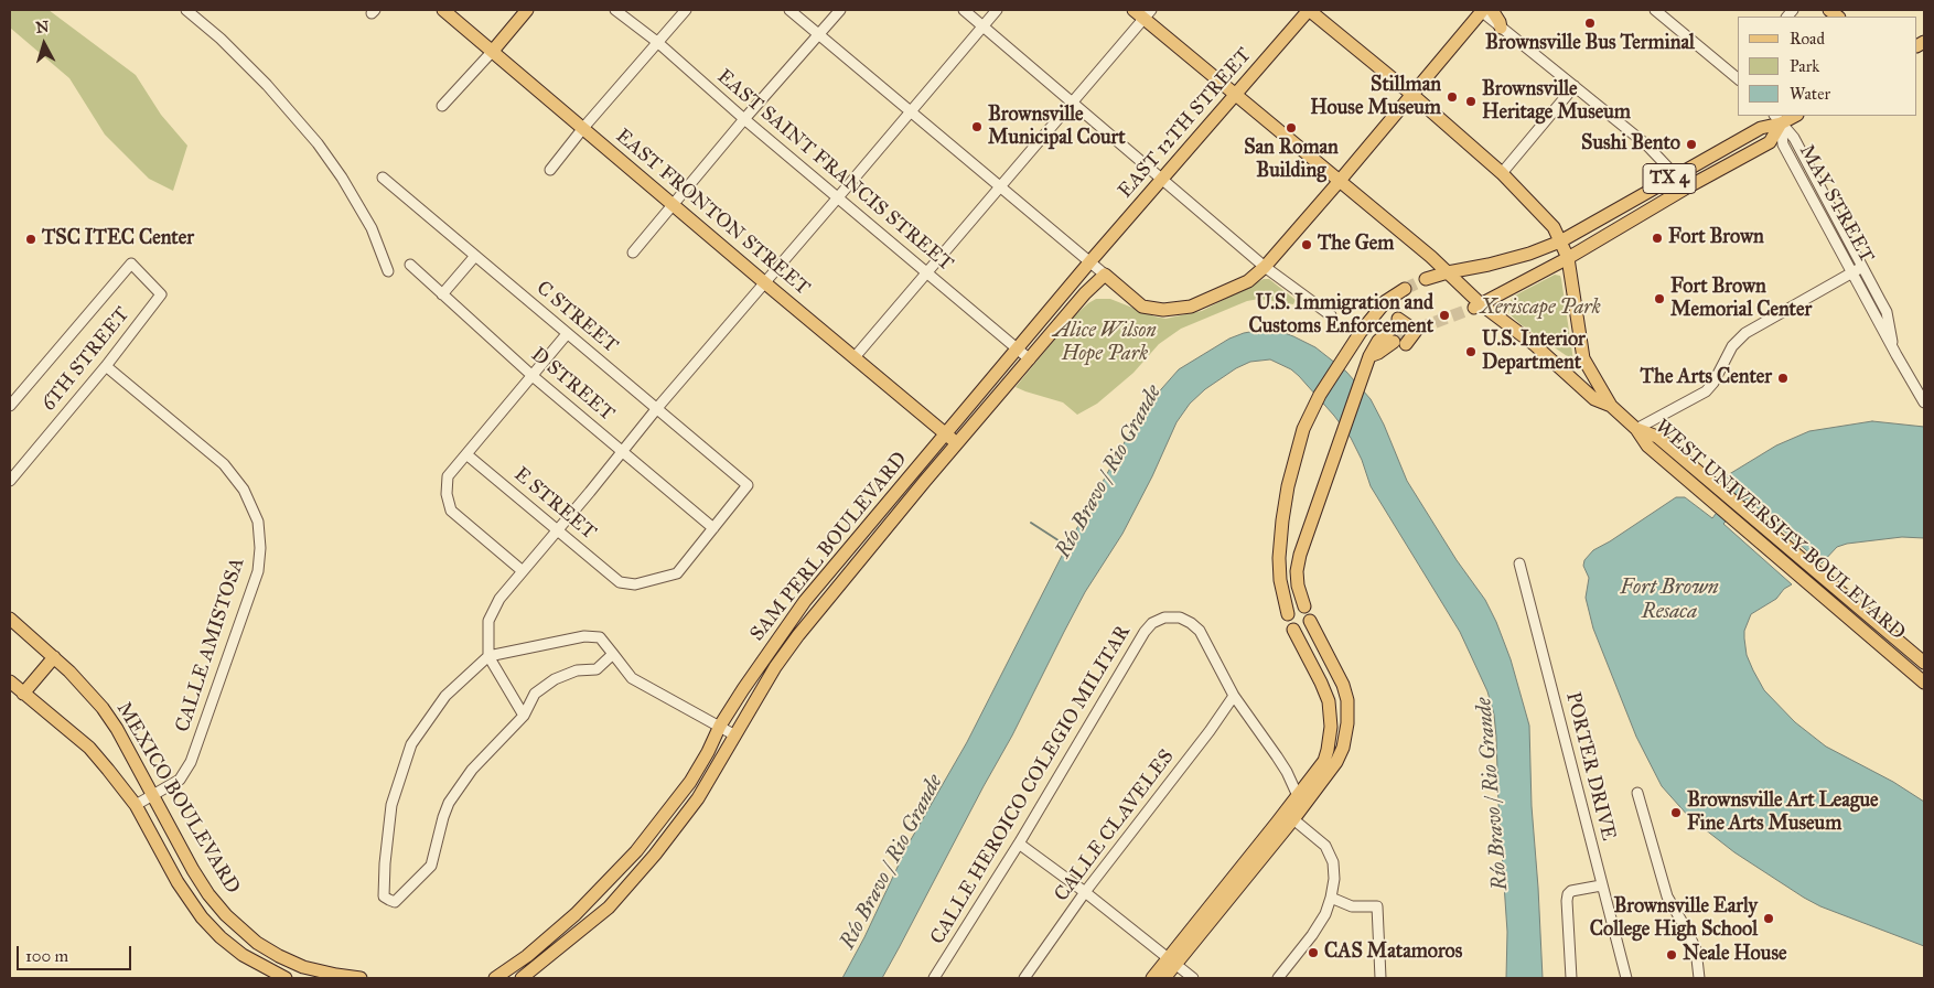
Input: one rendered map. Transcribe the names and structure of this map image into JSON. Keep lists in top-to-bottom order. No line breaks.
{"streets":{"main road":["EAST 12TH STREET","TX 4","EAST FRONTON STREET","WEST UNIVERSITY BOULEVARD","SAM PERL BOULEVARD","MEXICO BOULEVARD"],"street":["EAST SAINT FRANCIS STREET","MAY STREET","C STREET","6TH STREET","D STREET","E STREET","CALLE AMISTOSA","PORTER DRIVE","CALLE HEROICO COLEGIO MILITAR","CALLE CLAVELES"]},"crossings":[["EAST 12TH STREET","WEST UNIVERSITY BOULEVARD"],["EAST 12TH STREET","SAM PERL BOULEVARD"],["EAST SAINT FRANCIS STREET","SAM PERL BOULEVARD"],["TX 4","MAY STREET"],["TX 4","WEST UNIVERSITY BOULEVARD"],["EAST FRONTON STREET","SAM PERL BOULEVARD"],["C STREET","D STREET"],["C STREET","E STREET"],["6TH STREET","CALLE AMISTOSA"],["D STREET","E STREET"],["CALLE AMISTOSA","MEXICO BOULEVARD"],["CALLE HEROICO COLEGIO MILITAR","CALLE CLAVELES"]],"water":["Río Bravo / Rio Grande","Fort Brown Resaca"],"parks":["Xeriscape Park","Alice Wilson Hope Park"],"places":["Brownsville Bus Terminal","Stillman House Museum","Brownsville Heritage Museum","Brownsville Municipal Court","San Roman Building","Sushi Bento","Fort Brown","TSC ITEC Center","The Gem","Fort Brown Memorial Center","U.S. Immigration and Customs Enforcement","U.S. Interior Department","The Arts Center","Brownsville Art League Fine Arts Museum","Brownsville Early College High School","CAS Matamoros","Neale House"],"legend":["Road","Park","Water"],"scale_bar":"100 m","north":"top"}
